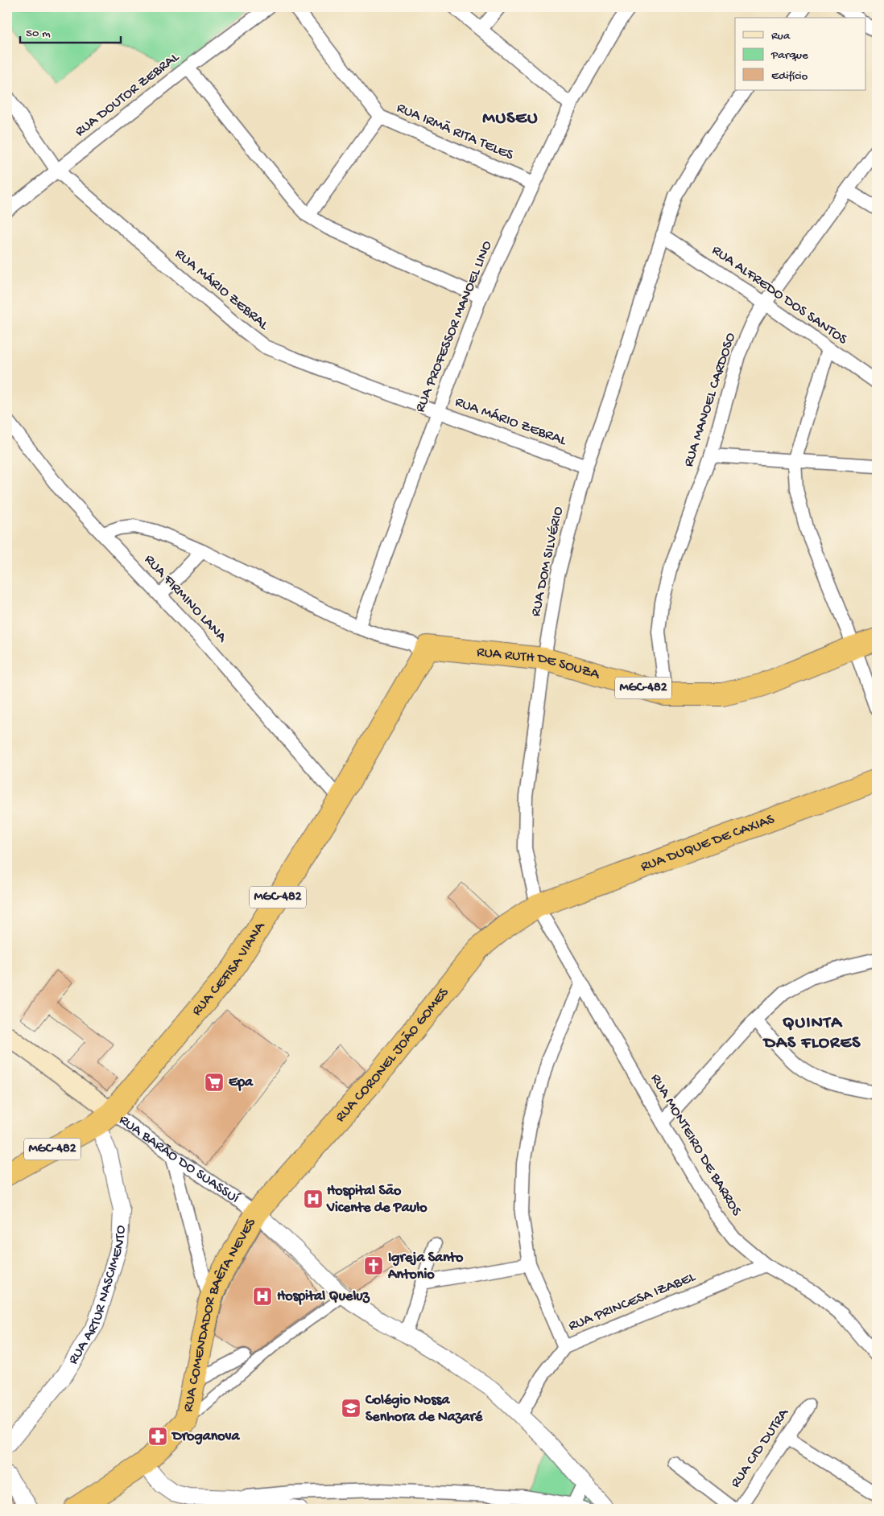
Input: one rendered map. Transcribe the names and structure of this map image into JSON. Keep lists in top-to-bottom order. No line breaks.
{"streets":{"highway":["RUA RUTH DE SOUZA","MGC-482","RUA DUQUE DE CAXIAS","RUA CEFISA VIANA","RUA CORONEL JOÃO GOMES","RUA COMENDADOR BAÊTA NEVES"],"main road":["RUA BARÃO DO SUASSUÍ"],"street":["RUA DOUTOR ZEBRAL","RUA IRMÃ RITA TELES","RUA MÁRIO ZEBRAL","RUA ALFREDO DOS SANTOS","RUA PROFESSOR MANOEL LINO","RUA MANOEL CARDOSO","RUA DOM SILVÉRIO","RUA FIRMINO LANA","RUA MONTEIRO DE BARROS","RUA ARTUR NASCIMENTO","RUA PRINCESA IZABEL","RUA CID DUTRA"]},"crossings":[["RUA DOUTOR ZEBRAL","RUA MÁRIO ZEBRAL"],["RUA IRMÃ RITA TELES","RUA PROFESSOR MANOEL LINO"],["RUA MÁRIO ZEBRAL","RUA PROFESSOR MANOEL LINO"],["RUA MÁRIO ZEBRAL","RUA DOM SILVÉRIO"],["RUA ALFREDO DOS SANTOS","RUA MANOEL CARDOSO"],["RUA ALFREDO DOS SANTOS","RUA DOM SILVÉRIO"],["RUA MANOEL CARDOSO","RUA RUTH DE SOUZA"],["RUA DOM SILVÉRIO","RUA RUTH DE SOUZA"],["RUA DOM SILVÉRIO","RUA DUQUE DE CAXIAS"],["RUA DOM SILVÉRIO","RUA CORONEL JOÃO GOMES"],["RUA DOM SILVÉRIO","RUA MONTEIRO DE BARROS"],["RUA FIRMINO LANA","RUA CEFISA VIANA"],["RUA RUTH DE SOUZA","MGC-482"],["RUA RUTH DE SOUZA","RUA CEFISA VIANA"],["RUA DUQUE DE CAXIAS","RUA CORONEL JOÃO GOMES"],["RUA DUQUE DE CAXIAS","RUA MONTEIRO DE BARROS"],["RUA CEFISA VIANA","RUA BARÃO DO SUASSUÍ"],["RUA CEFISA VIANA","RUA ARTUR NASCIMENTO"],["RUA CORONEL JOÃO GOMES","RUA MONTEIRO DE BARROS"],["RUA CORONEL JOÃO GOMES","RUA BARÃO DO SUASSUÍ"],["RUA CORONEL JOÃO GOMES","RUA COMENDADOR BAÊTA NEVES"],["RUA MONTEIRO DE BARROS","RUA PRINCESA IZABEL"],["RUA BARÃO DO SUASSUÍ","RUA ARTUR NASCIMENTO"],["RUA BARÃO DO SUASSUÍ","RUA COMENDADOR BAÊTA NEVES"]],"districts":["MUSEU","QUINTA DAS FLORES"],"places":{"supermarket":["Epa"],"hospital":["Hospital São Vicente de Paulo","Hospital Queluz"],"church":["Igreja Santo Antonio"],"school or university":["Colégio Nossa Senhora de Nazaré"],"pharmacy":["Droganova"]},"legend":["Rua","Parque","Edifício"],"scale_bar":"50 m"}
